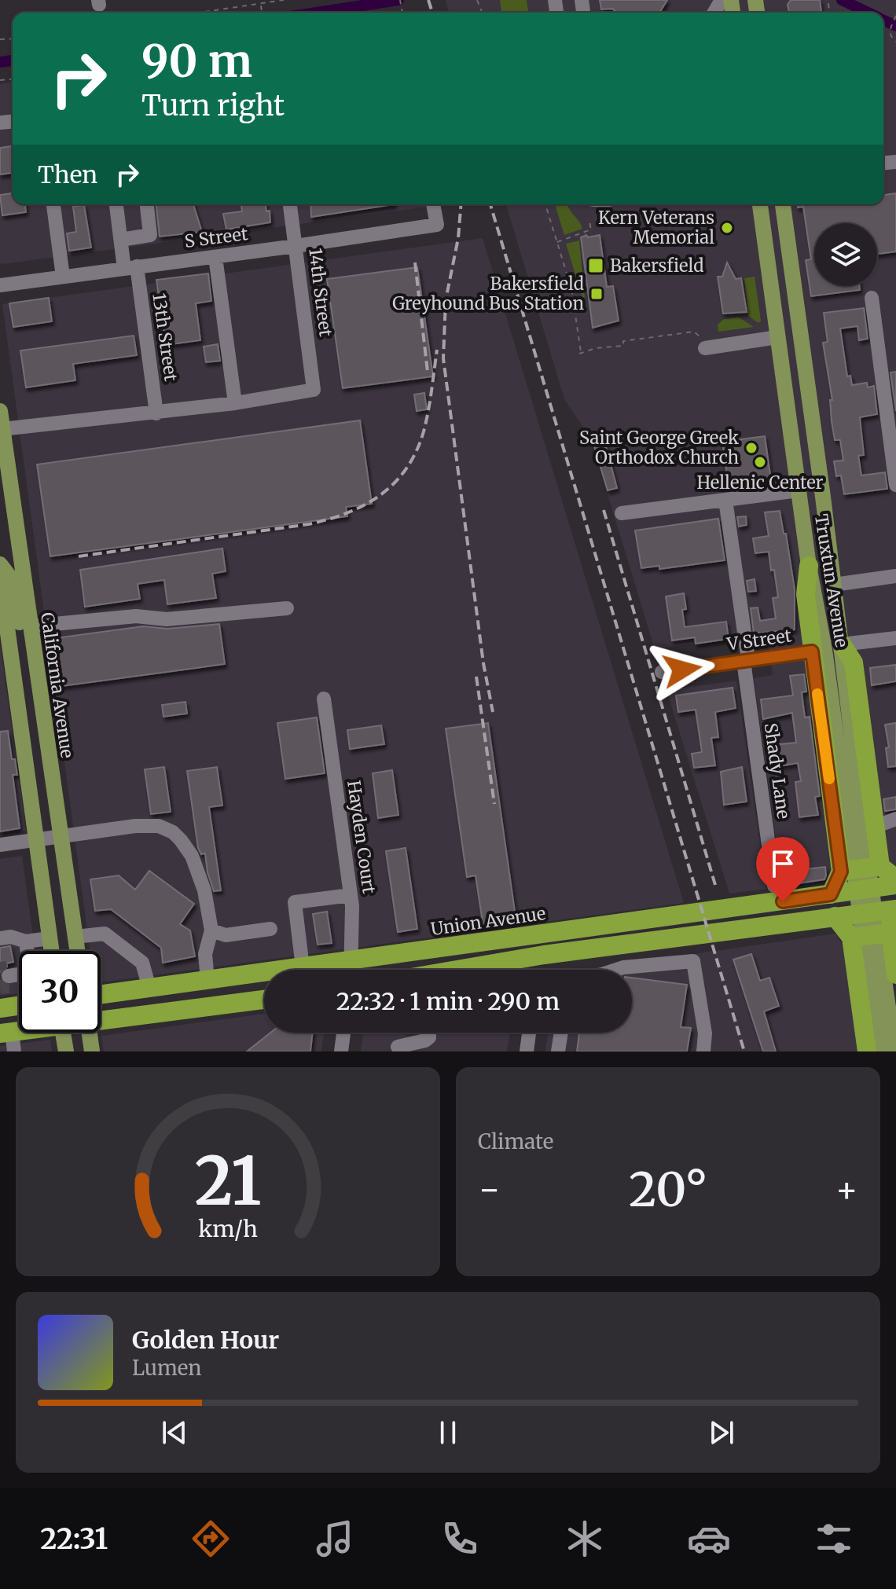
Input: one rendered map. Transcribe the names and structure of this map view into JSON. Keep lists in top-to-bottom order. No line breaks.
{"streets":{"highway":["Union Avenue"],"main road":["Truxtun Avenue","California Avenue"],"street":["S Street","14th Street","13th Street","V Street","Shady Lane","Hayden Court"]},"crossings":[["S Street","14th Street"],["S Street","13th Street"],["Truxtun Avenue","V Street"],["V Street","Shady Lane"],["Hayden Court","Union Avenue"]],"places":{"other":["Kern Veterans Memorial","Saint George Greek Orthodox Church","Hellenic Center"],"transit":["Bakersfield","Bakersfield Greyhound Bus Station"]},"page":{"turn":["90 m","Turn right"],"then":"Then","limit":"30","trip":"22:32 · 1 min · 290 m","tile":"Climate","heat":["−","20°","+"],"song":["Golden Hour","Lumen"],"tabs":"22:31","gauge":["21","km/h"]}}
